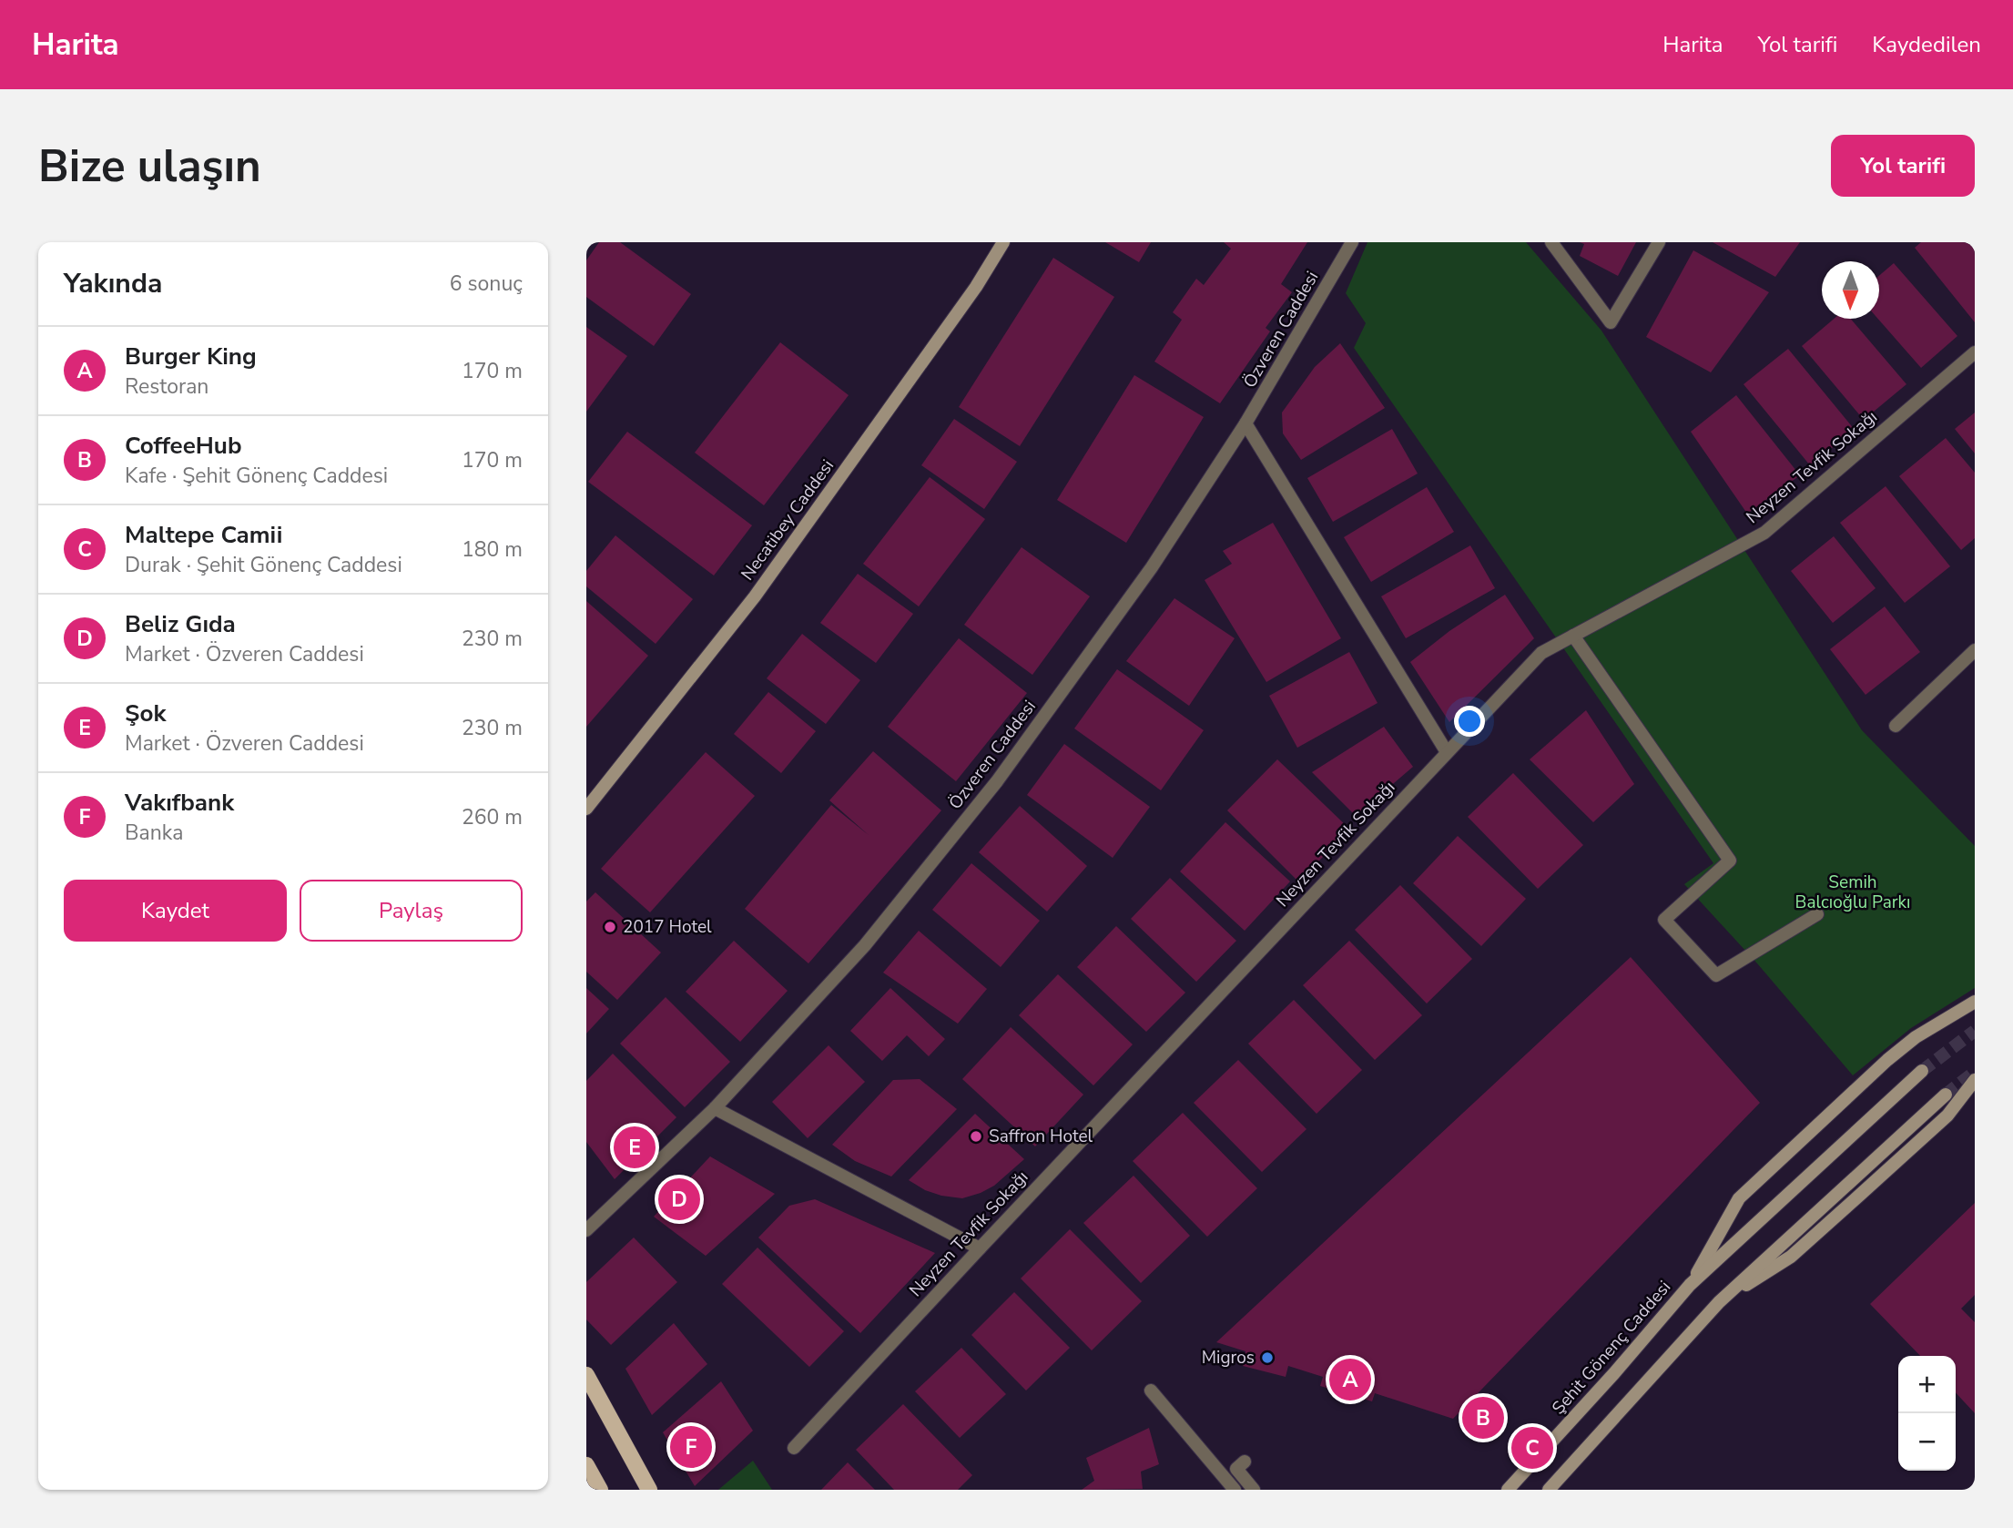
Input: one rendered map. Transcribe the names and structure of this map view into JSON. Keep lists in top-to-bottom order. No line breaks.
{"streets":{"main road":["Necatibey Caddesi","Şehit Gönenç Caddesi"],"street":["Özveren Caddesi","Neyzen Tevfik Sokağı"]},"parks":["Semih Balcıoğlu Parkı"],"places":["2017 Hotel","Saffron Hotel","Migros"],"north":"bottom","page":{"header":"Harita","nav":["Harita","Yol tarifi","Kaydedilen"],"buttons":["Yol tarifi",["Kaydet","Paylaş"]],"title":"Bize ulaşın","heading":["Yakında","6 sonuç"],"list":[{"mark":"A","name":"Burger King","note":"Restoran","value":"170 m"},{"mark":"B","name":"CoffeeHub","note":"Kafe · Şehit Gönenç Caddesi","value":"170 m"},{"mark":"C","name":"Maltepe Camii","note":"Durak · Şehit Gönenç Caddesi","value":"180 m"},{"mark":"D","name":"Beliz Gıda","note":"Market · Özveren Caddesi","value":"230 m"},{"mark":"E","name":"Şok","note":"Market · Özveren Caddesi","value":"230 m"},{"mark":"F","name":"Vakıfbank","note":"Banka","value":"260 m"}],"pins":["E","D","A","B","F","C"],"map_buttons":["+","−"]}}
